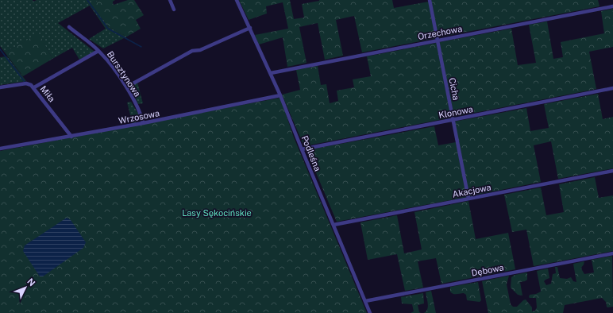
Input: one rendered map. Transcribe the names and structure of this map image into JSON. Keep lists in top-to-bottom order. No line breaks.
{"streets":{"street":["Orzechowa","Bursztynowa","Cicha","Miła","Klonowa","Wrzosowa","Podleśna","Akacjowa","Dębowa"]},"crossings":[["Orzechowa","Cicha"],["Orzechowa","Podleśna"],["Bursztynowa","Miła"],["Bursztynowa","Wrzosowa"],["Cicha","Klonowa"],["Cicha","Akacjowa"],["Miła","Wrzosowa"],["Klonowa","Podleśna"],["Wrzosowa","Podleśna"],["Podleśna","Akacjowa"],["Podleśna","Dębowa"]],"parks":["Lasy Sękocińskie"],"north":"top right"}
